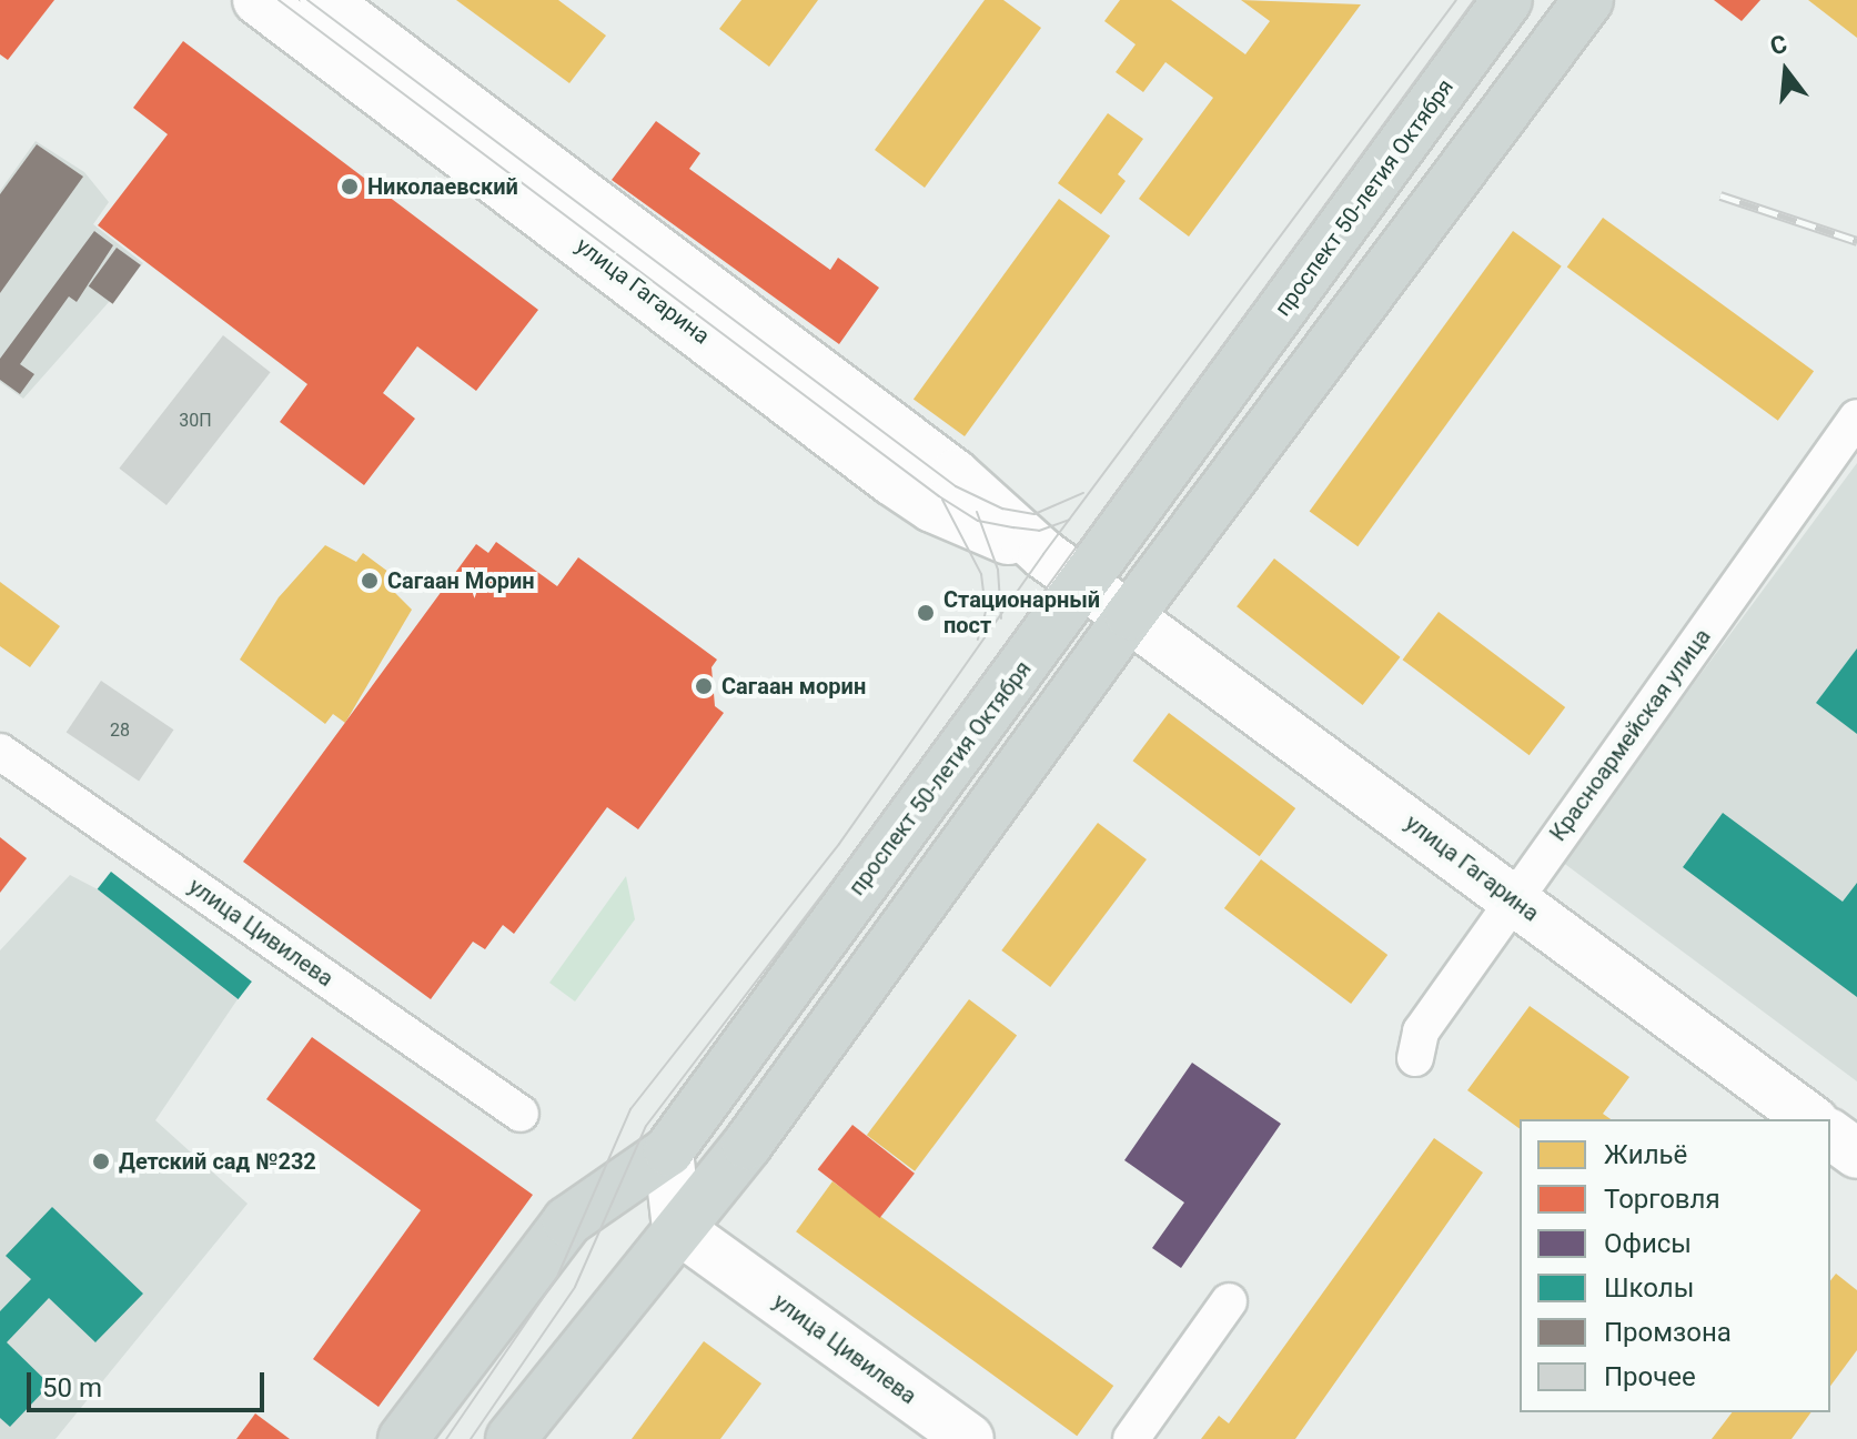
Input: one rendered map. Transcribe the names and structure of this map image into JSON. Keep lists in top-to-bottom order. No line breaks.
{"streets":{"main road":["проспект 50-летия Октября"],"street":["улица Гагарина","Красноармейская улица","улица Цивилева"]},"crossings":[["проспект 50-летия Октября","улица Гагарина"],["улица Гагарина","Красноармейская улица"]],"places":["Николаевский","Сагаан Морин","Стационарный пост","Сагаан морин","Детский сад №232"],"house_numbers":["30П","28"],"legend":["Жильё","Торговля","Офисы","Школы","Промзона","Прочее"],"scale_bar":"50 m","north":"top"}
